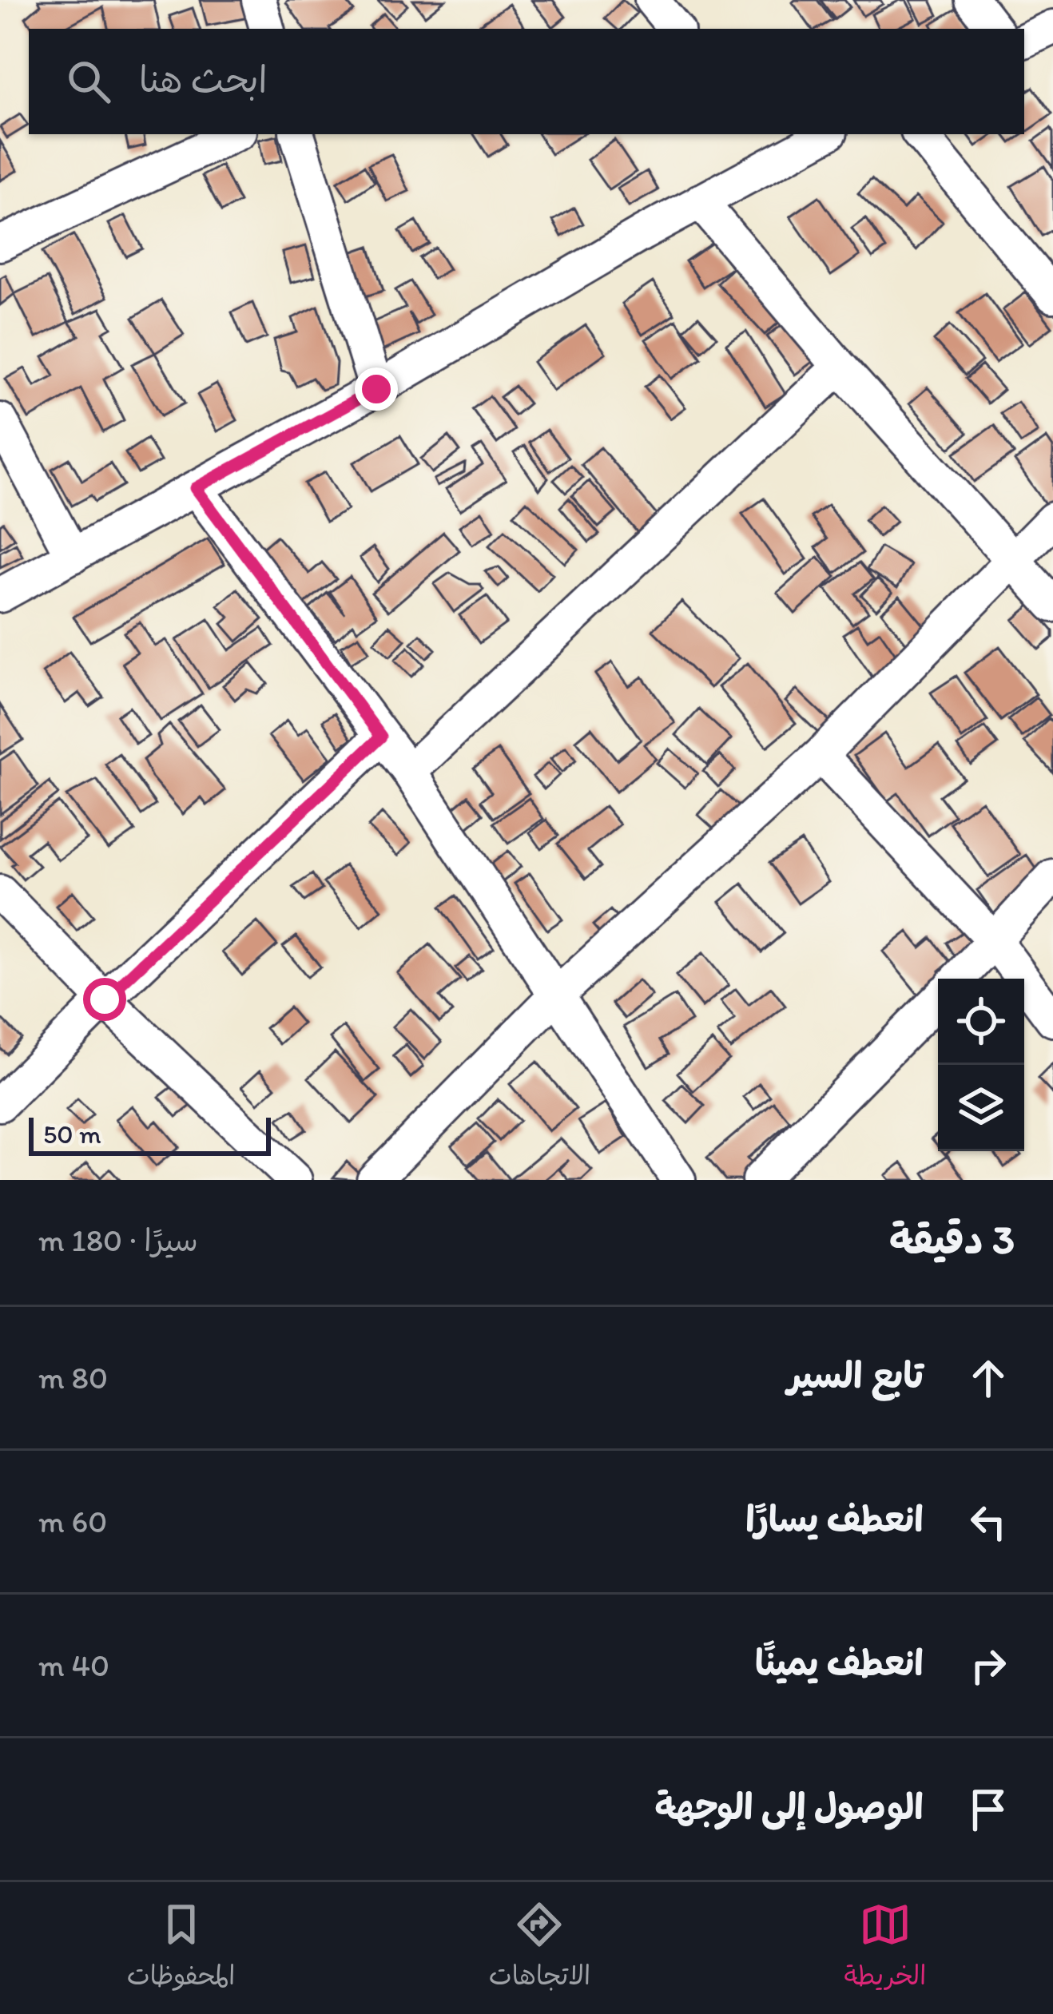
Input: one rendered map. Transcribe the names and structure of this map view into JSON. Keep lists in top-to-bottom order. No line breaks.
{"scale_bar":"50 m","page":{"search":"ابحث هنا","scale":"50 m","heading":["3 دقيقة","سيرًا · 180 m"],"list":[["تابع السير","80 m"],["انعطف يسارًا","60 m"],["انعطف يمينًا","40 m"],"الوصول إلى الوجهة"],"nav":["الخريطة","الاتجاهات","المحفوظات"]}}
